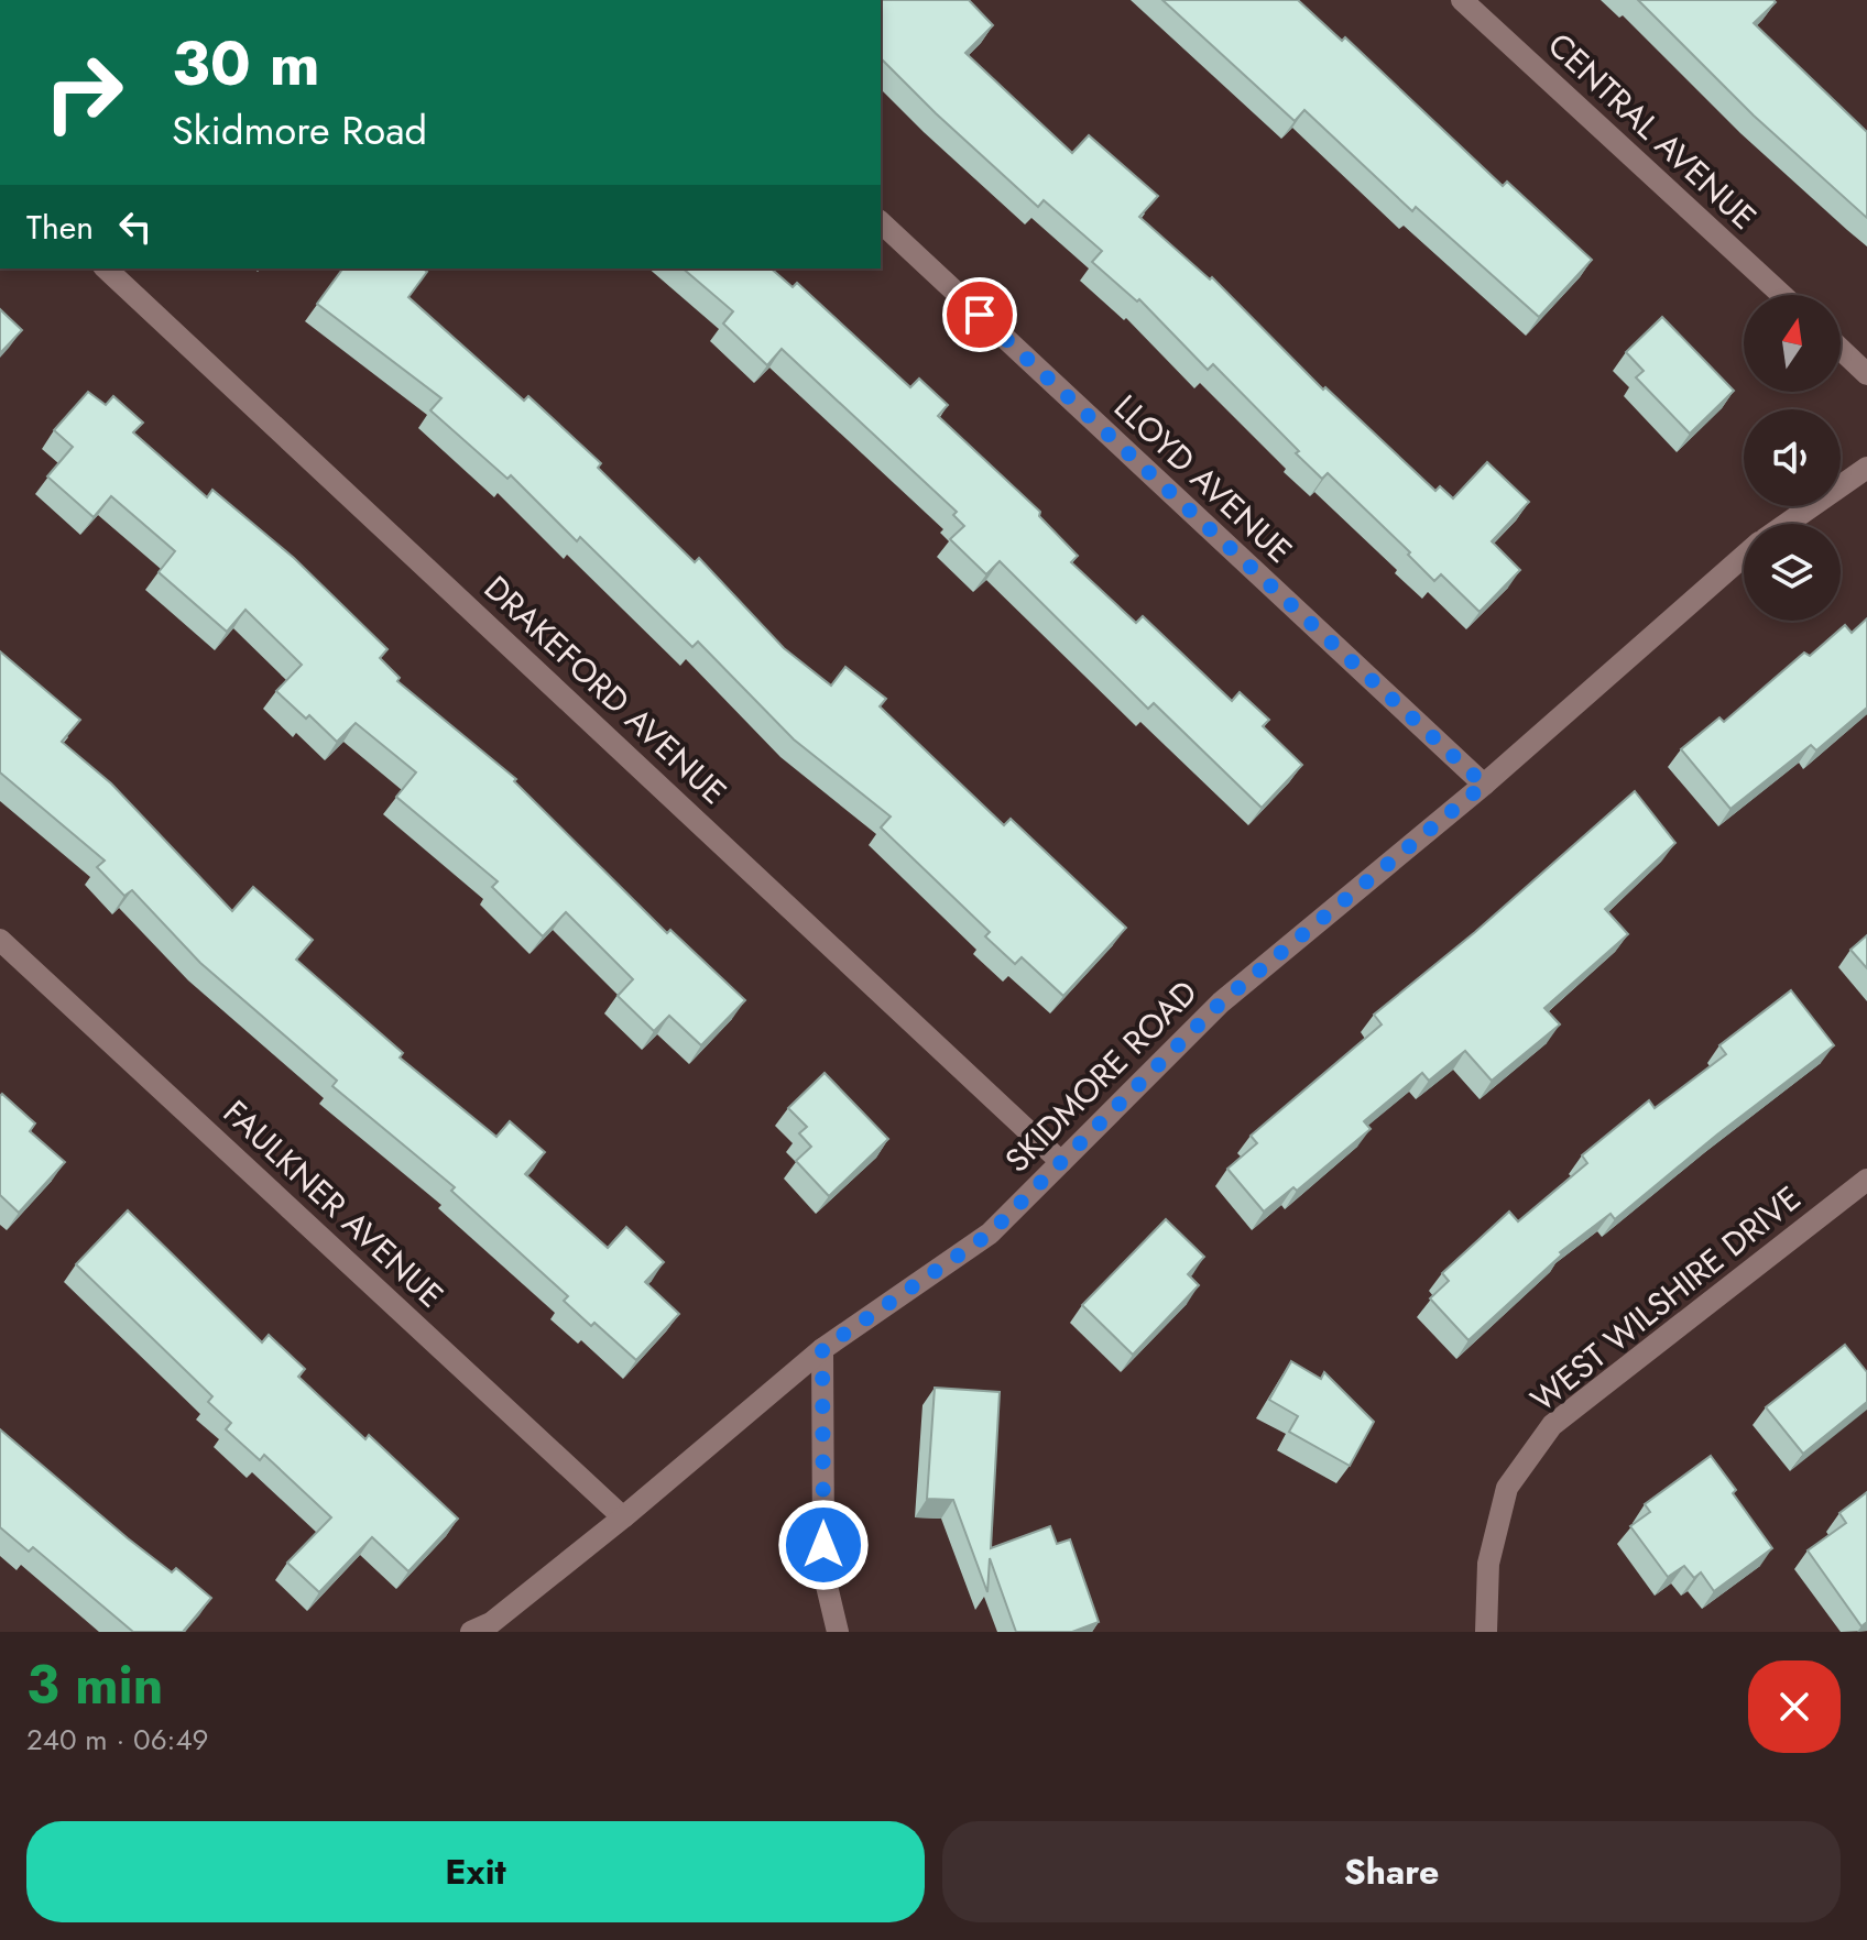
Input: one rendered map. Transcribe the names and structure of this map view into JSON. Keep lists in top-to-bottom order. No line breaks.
{"streets":{"street":["CENTRAL AVENUE","LLOYD AVENUE","DRAKEFORD AVENUE","SKIDMORE ROAD","FAULKNER AVENUE","WEST WILSHIRE DRIVE"]},"crossings":[["LLOYD AVENUE","SKIDMORE ROAD"],["DRAKEFORD AVENUE","SKIDMORE ROAD"],["SKIDMORE ROAD","FAULKNER AVENUE"]],"north":"top","page":{"turn":["30 m","Skidmore Road"],"then":"Then","heading":["3 min","240 m · 06:49"],"buttons":["Exit","Share"]}}
